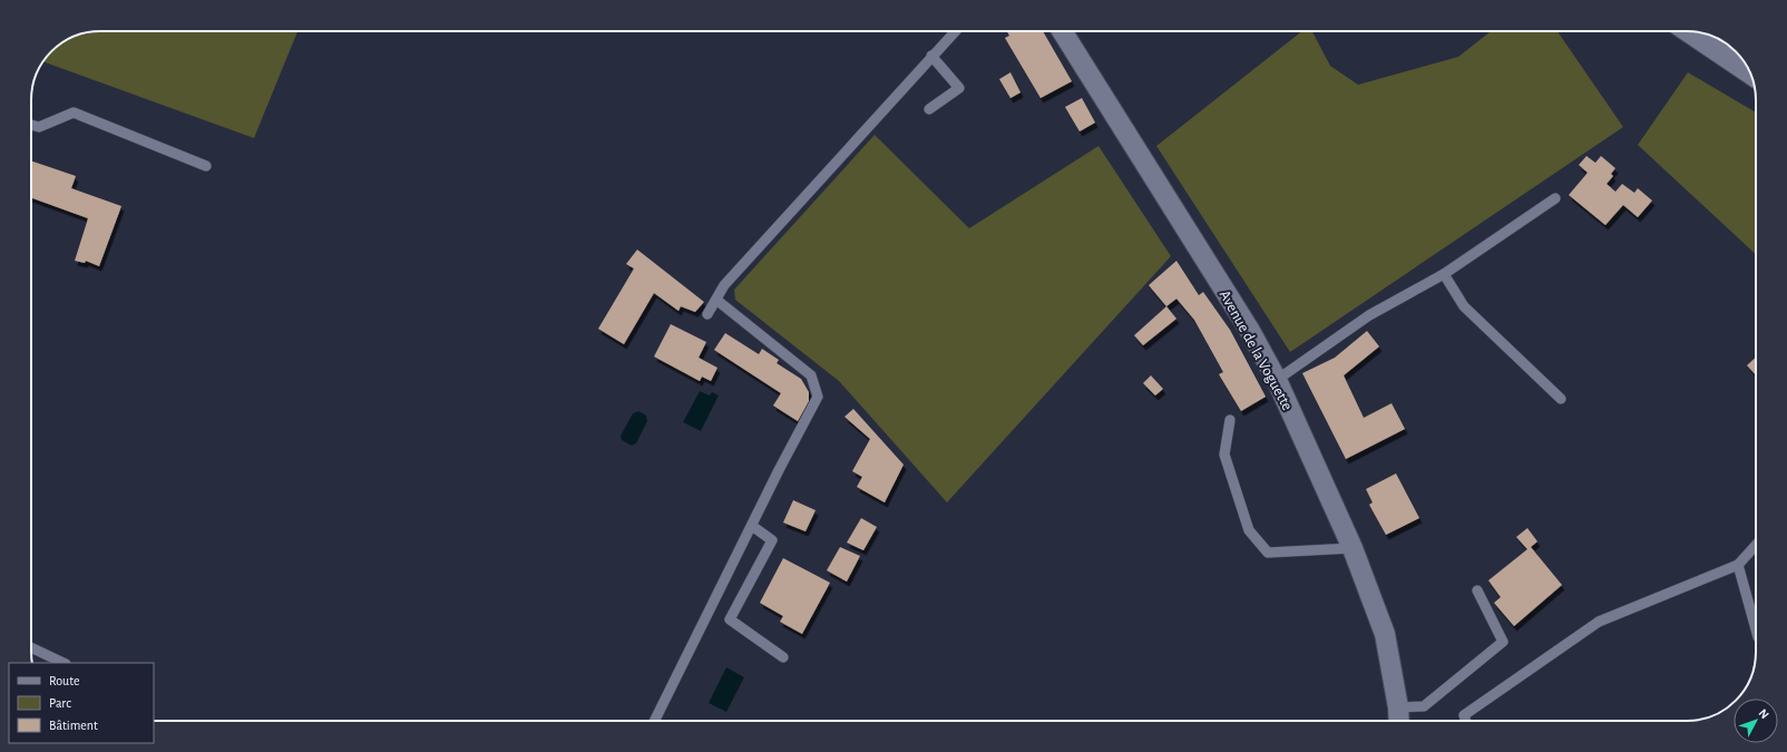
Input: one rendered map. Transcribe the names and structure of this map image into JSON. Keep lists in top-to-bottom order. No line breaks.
{"streets":{"street":["Avenue de la Voguette"]},"legend":["Route","Parc","Bâtiment"],"north":"top right"}
